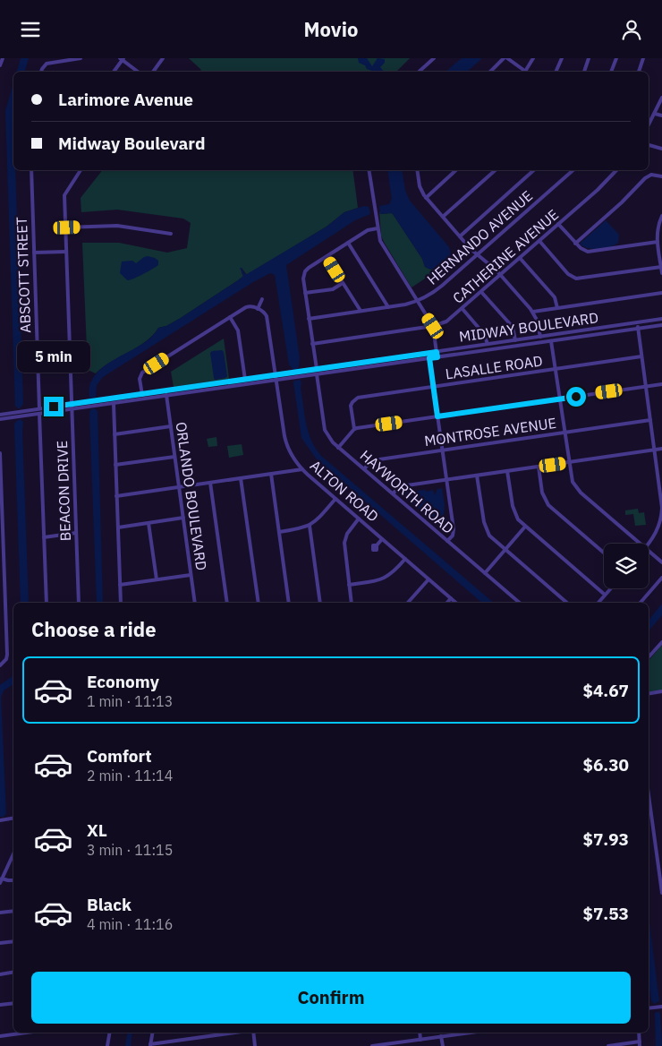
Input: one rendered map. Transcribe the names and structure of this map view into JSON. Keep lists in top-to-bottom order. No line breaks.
{"streets":{"street":["HERNANDO AVENUE","CATHERINE AVENUE","ABSCOTT STREET","MIDWAY BOULEVARD","LASALLE ROAD","MONTROSE AVENUE","BEACON DRIVE","ALTON ROAD","HAYWORTH ROAD","ORLANDO BOULEVARD"]},"crossings":[["ABSCOTT STREET","MIDWAY BOULEVARD"],["MIDWAY BOULEVARD","BEACON DRIVE"],["MIDWAY BOULEVARD","ALTON ROAD"],["MIDWAY BOULEVARD","HAYWORTH ROAD"],["MIDWAY BOULEVARD","ORLANDO BOULEVARD"],["MONTROSE AVENUE","HAYWORTH ROAD"]],"page":{"header":"Movio","banner":["Larimore Avenue","Midway Boulevard"],"bubble":"5 min","heading":"Choose a ride","list":[{"name":"Economy","note":"1 min · 11:13","value":"$4.67"},{"name":"Comfort","note":"2 min · 11:14","value":"$6.30"},{"name":"XL","note":"3 min · 11:15","value":"$7.93"},{"name":"Black","note":"4 min · 11:16","value":"$7.53"}],"buttons":"Confirm"}}
